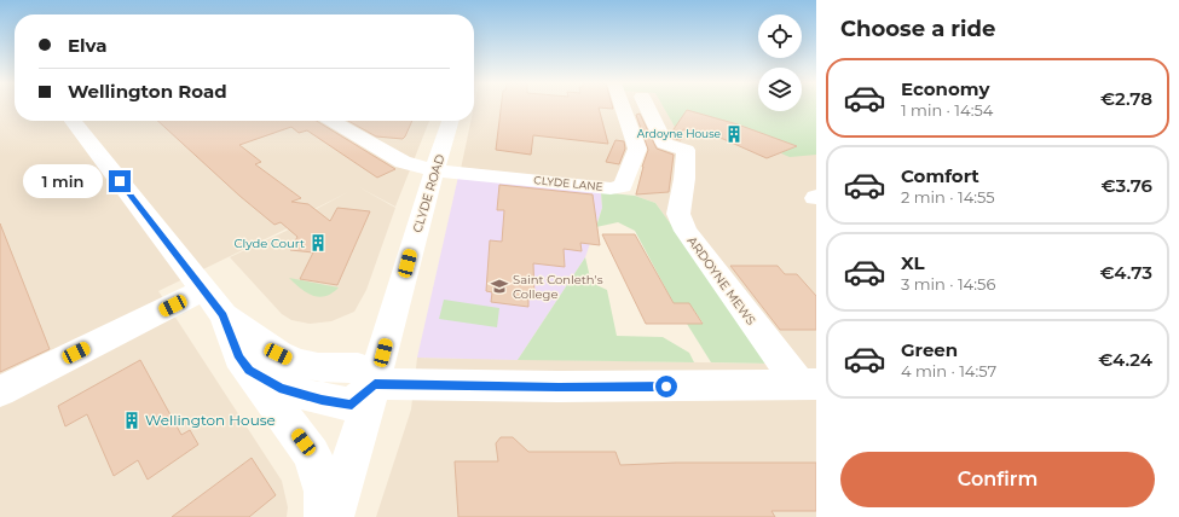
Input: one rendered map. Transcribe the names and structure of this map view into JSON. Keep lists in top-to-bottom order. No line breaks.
{"streets":{"street":["CLYDE LANE","CLYDE ROAD","ARDOYNE MEWS"]},"crossings":[["CLYDE LANE","CLYDE ROAD"]],"places":{"building":["Ardoyne House","Clyde Court","Wellington House"],"school or university":["Saint Conleth's College"]},"page":{"heading":"Choose a ride","banner":["Elva","Wellington Road"],"list":[{"name":"Economy","note":"1 min · 14:54","value":"€2.78"},{"name":"Comfort","note":"2 min · 14:55","value":"€3.76"},{"name":"XL","note":"3 min · 14:56","value":"€4.73"},{"name":"Green","note":"4 min · 14:57","value":"€4.24"}],"bubble":"1 min","buttons":"Confirm"}}
